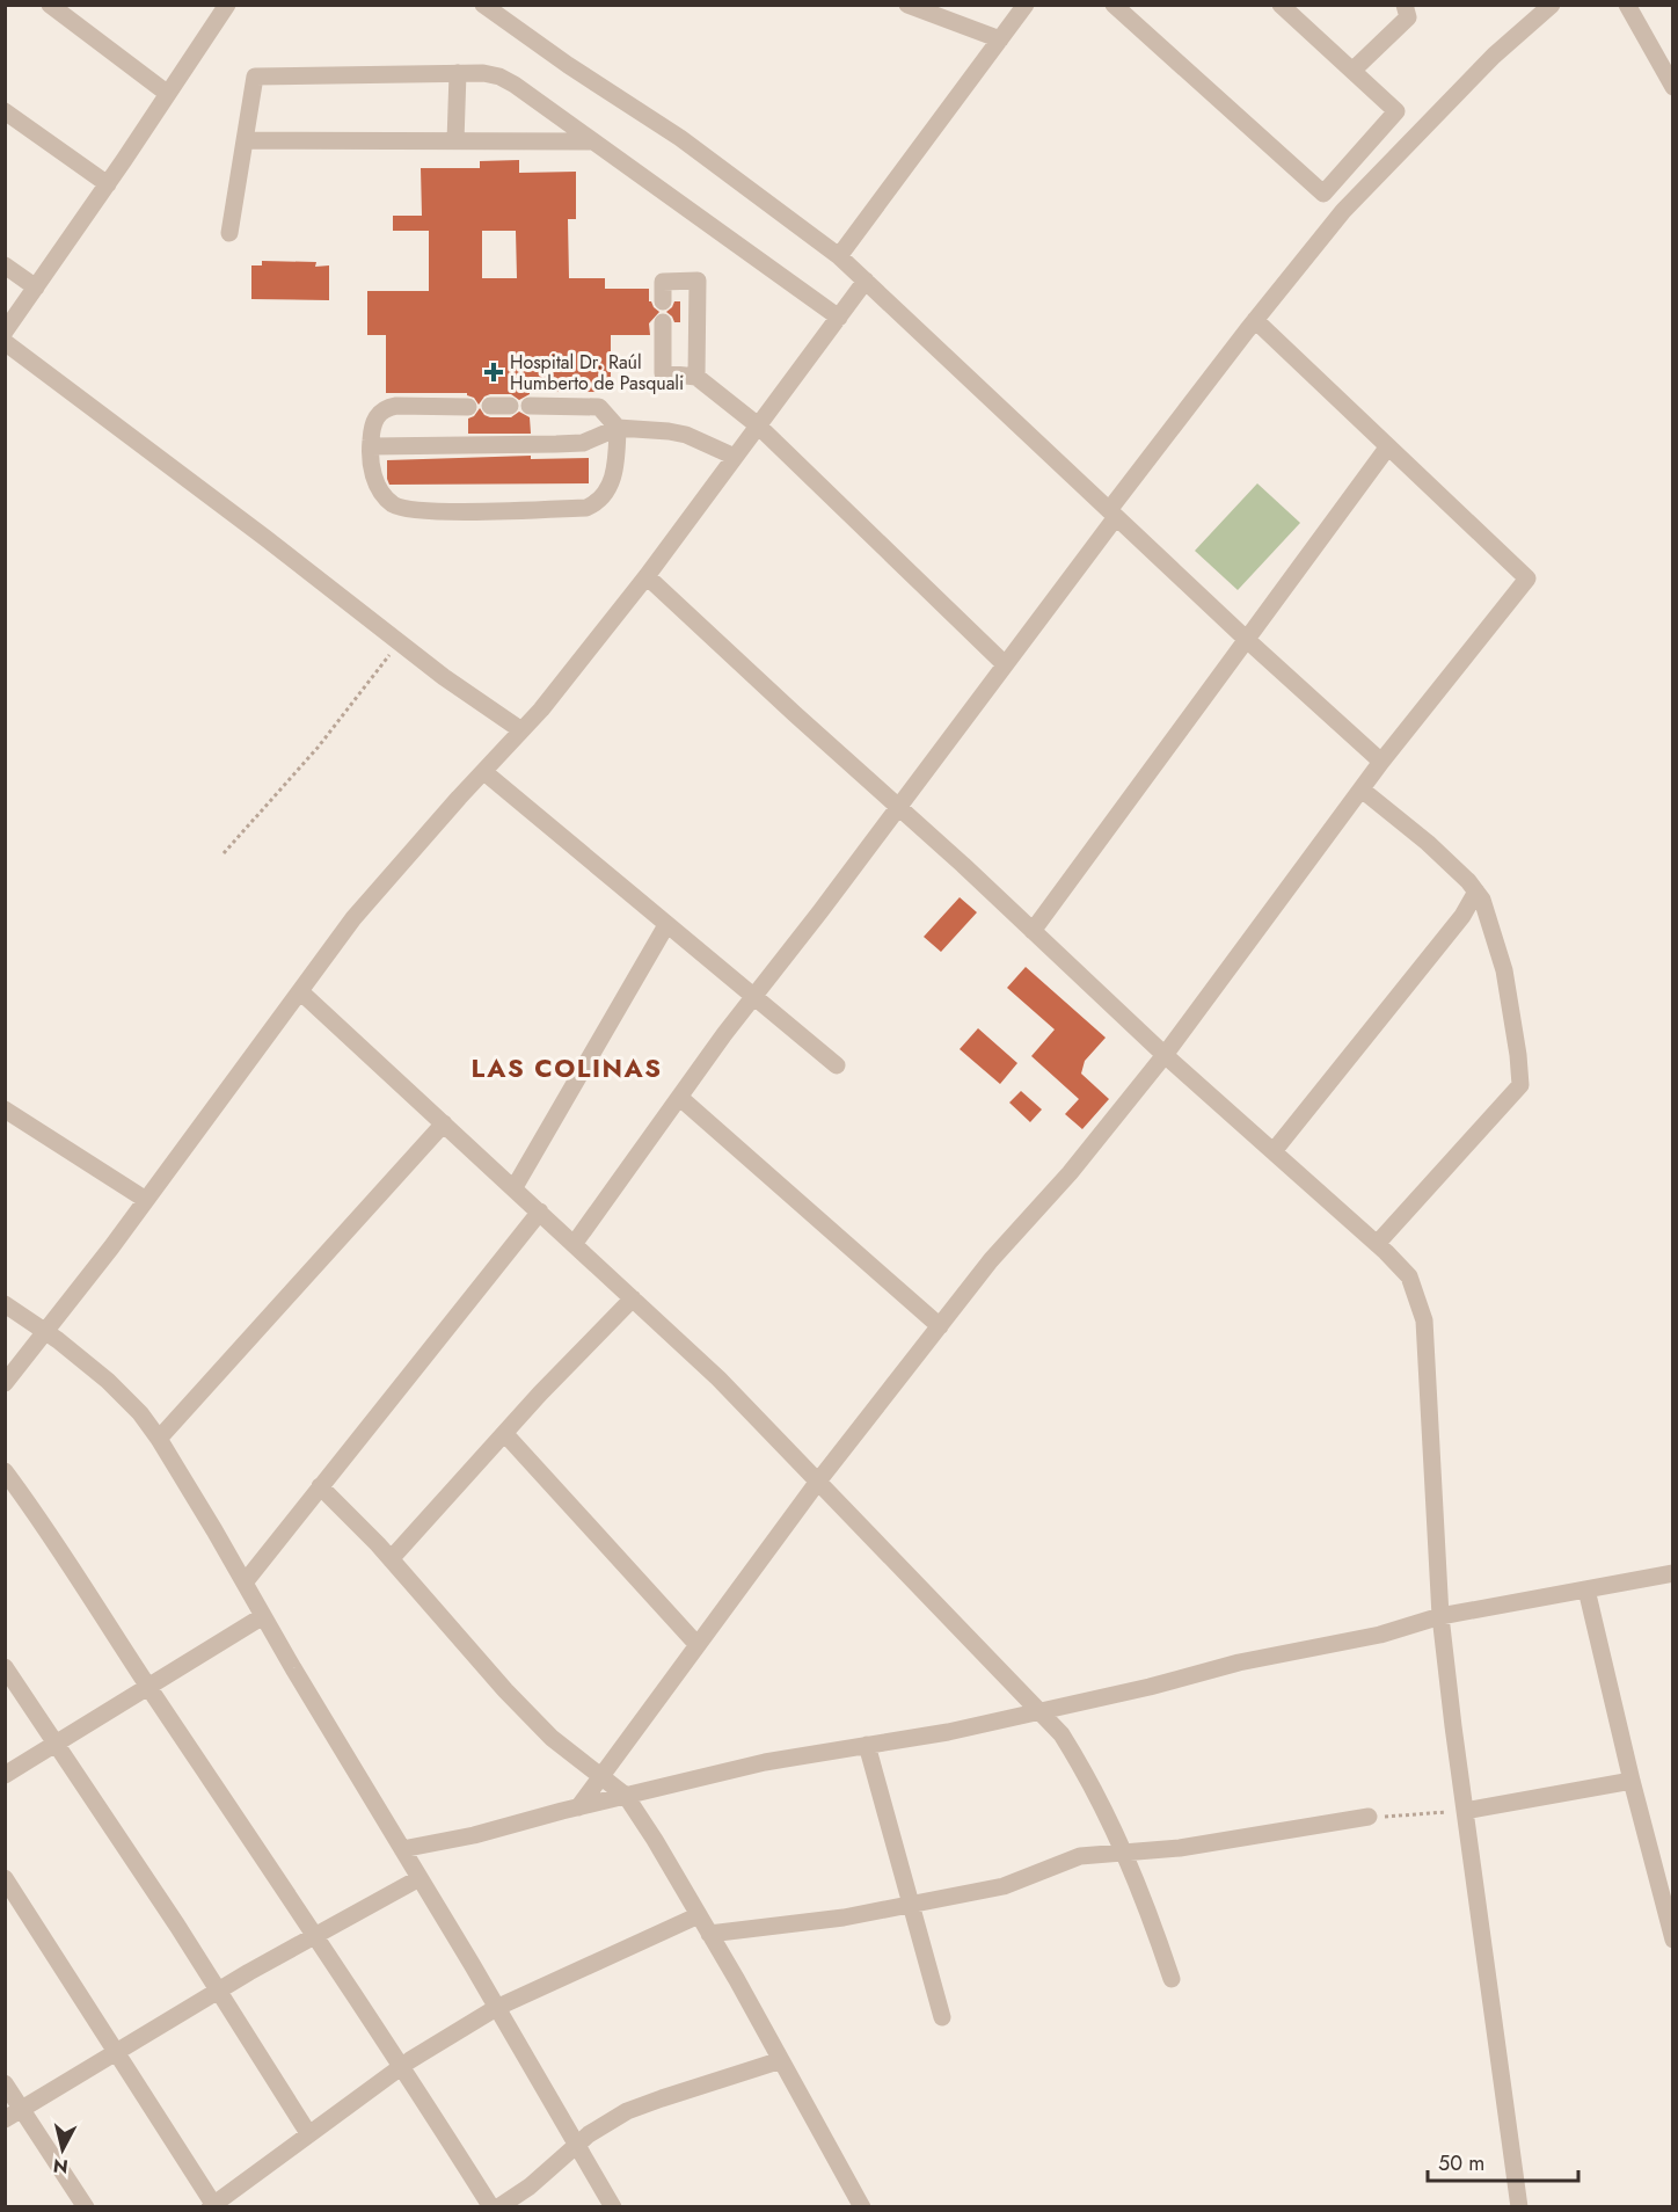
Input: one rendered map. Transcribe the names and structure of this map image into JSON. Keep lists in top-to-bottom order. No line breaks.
{"districts":["LAS COLINAS"],"places":{"health":["Hospital Dr. Raúl Humberto de Pasquali"]},"scale_bar":"50 m","north":"bottom"}
